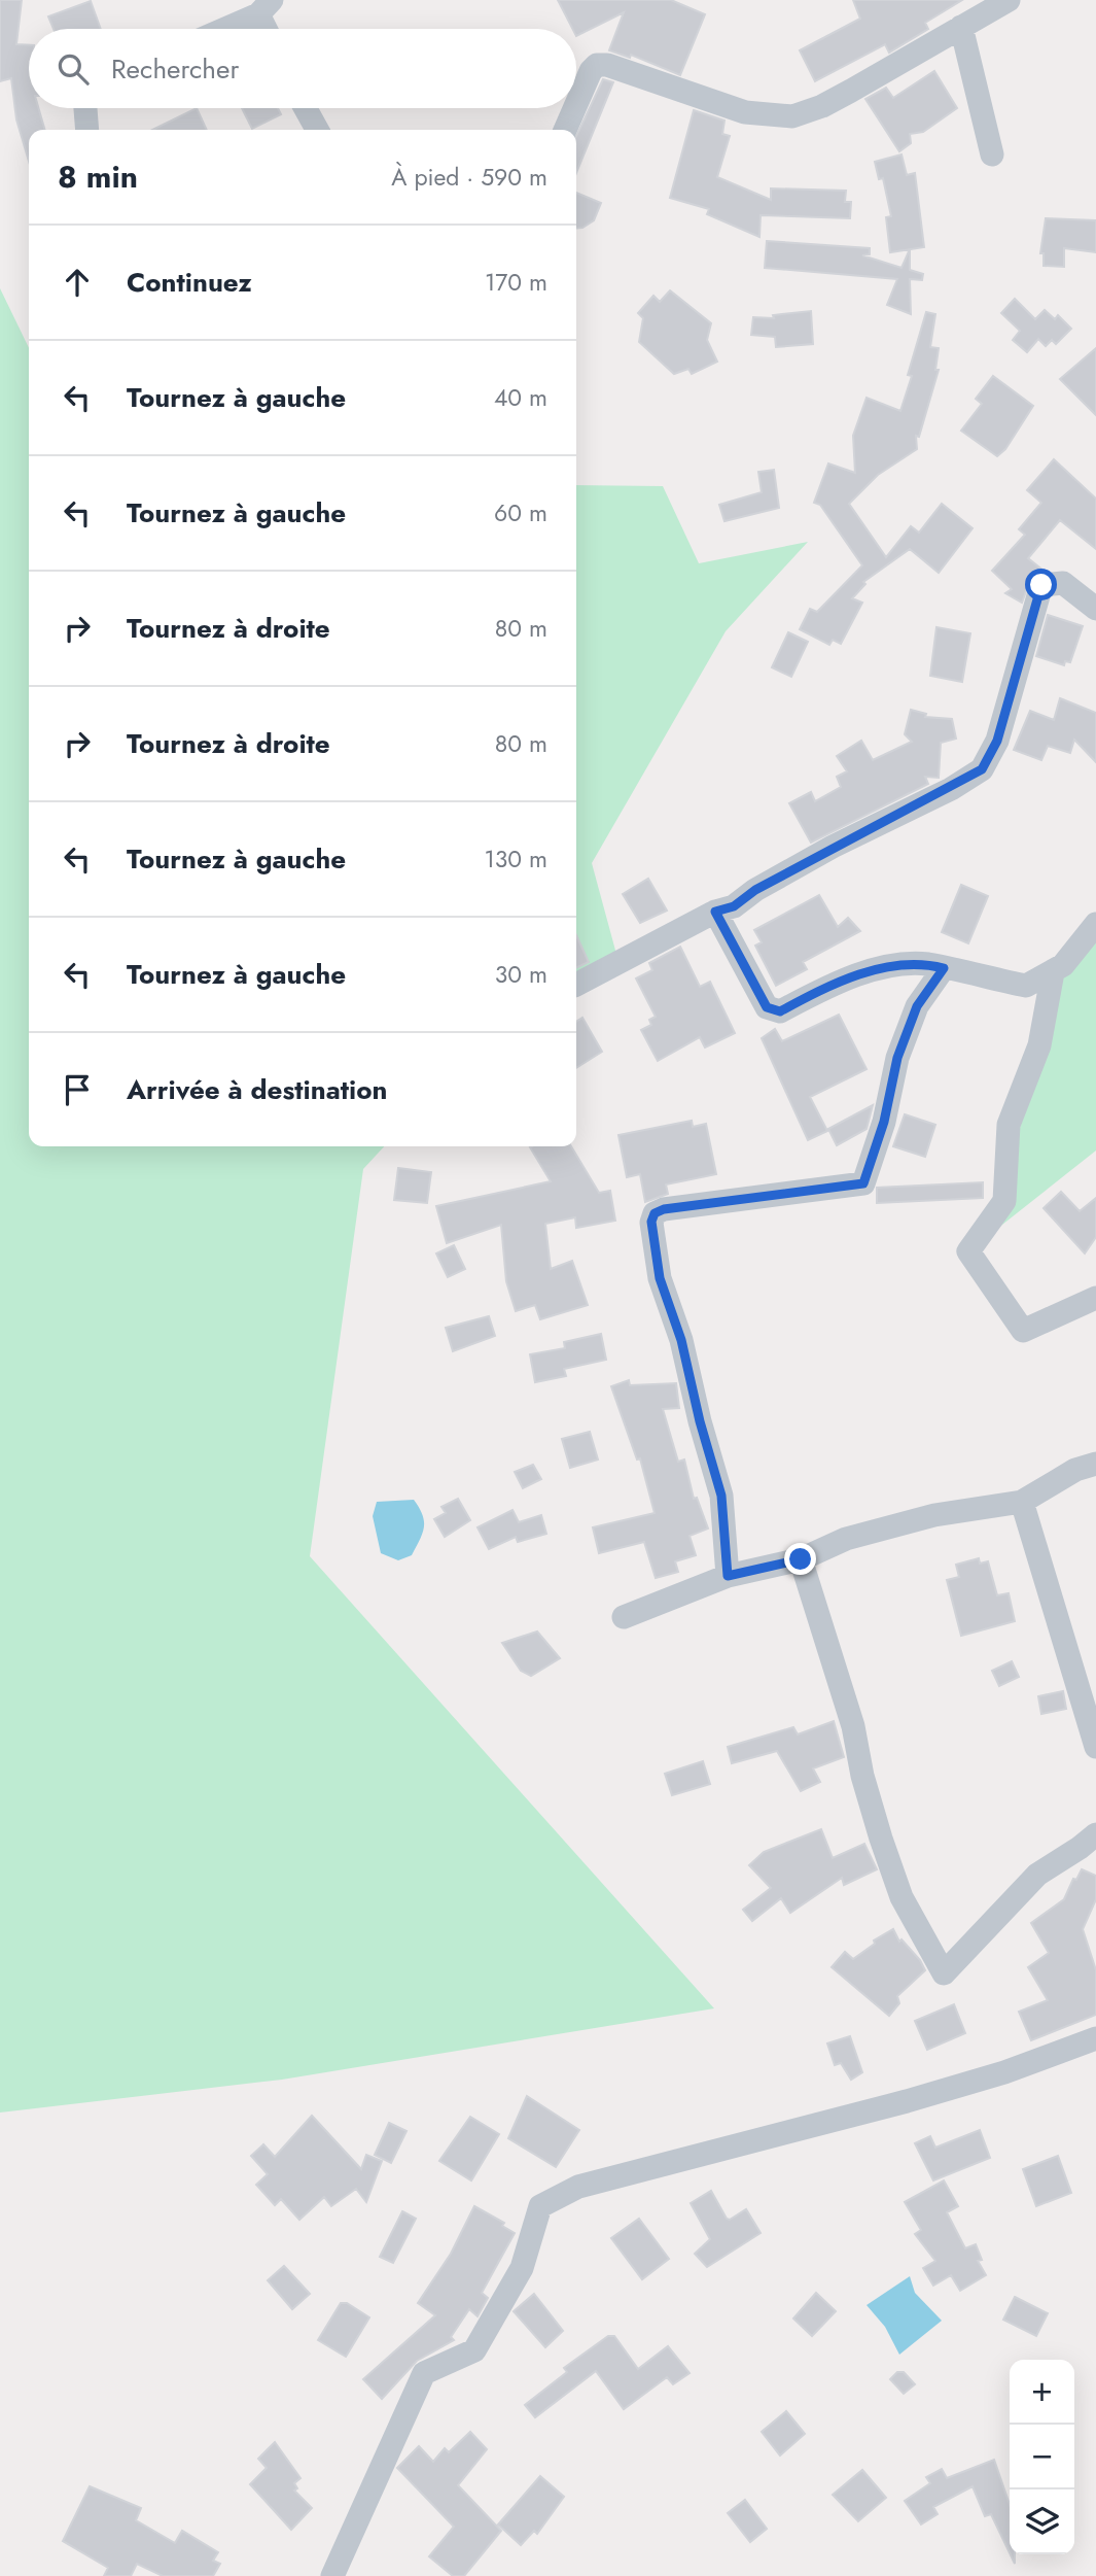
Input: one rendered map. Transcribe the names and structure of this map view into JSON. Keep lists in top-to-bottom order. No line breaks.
{"page":{"search":"Rechercher","heading":["8 min","À pied · 590 m"],"list":[["Continuez","170 m"],["Tournez à gauche","40 m"],["Tournez à gauche","60 m"],["Tournez à droite","80 m"],["Tournez à droite","80 m"],["Tournez à gauche","130 m"],["Tournez à gauche","30 m"],"Arrivée à destination"],"map_buttons":["+","−"]}}
